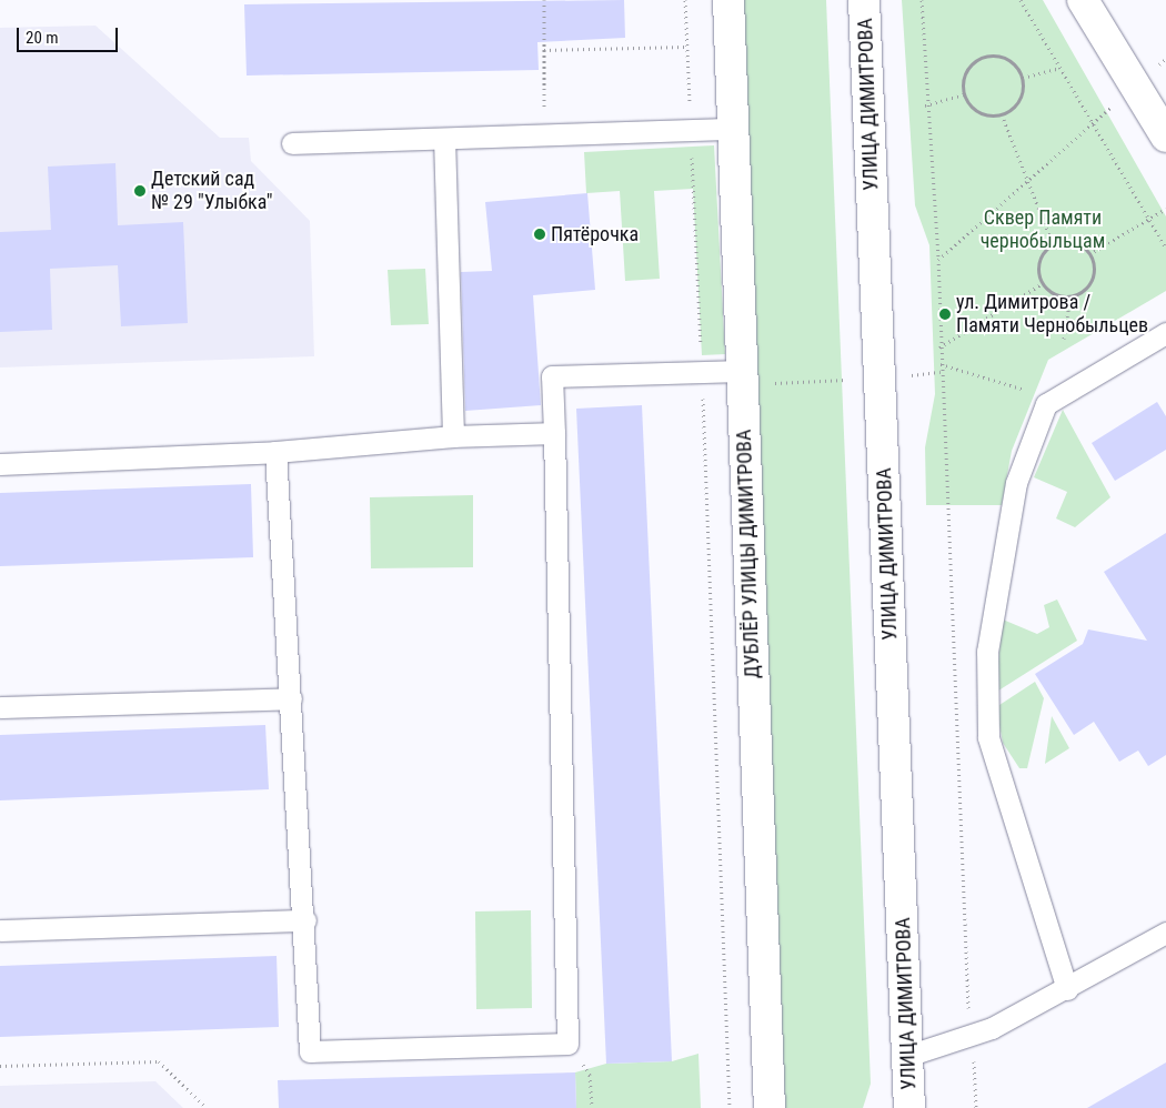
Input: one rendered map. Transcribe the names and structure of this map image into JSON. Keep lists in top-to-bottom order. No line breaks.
{"streets":{"street":["УЛИЦА ДИМИТРОВА","ДУБЛЁР УЛИЦЫ ДИМИТРОВА"]},"parks":["Сквер Памяти чернобыльцам"],"places":["Детский сад № 29 \"Улыбка\"","Пятёрочка","ул. Димитрова / Памяти Чернобыльцев"],"scale_bar":"20 m"}
